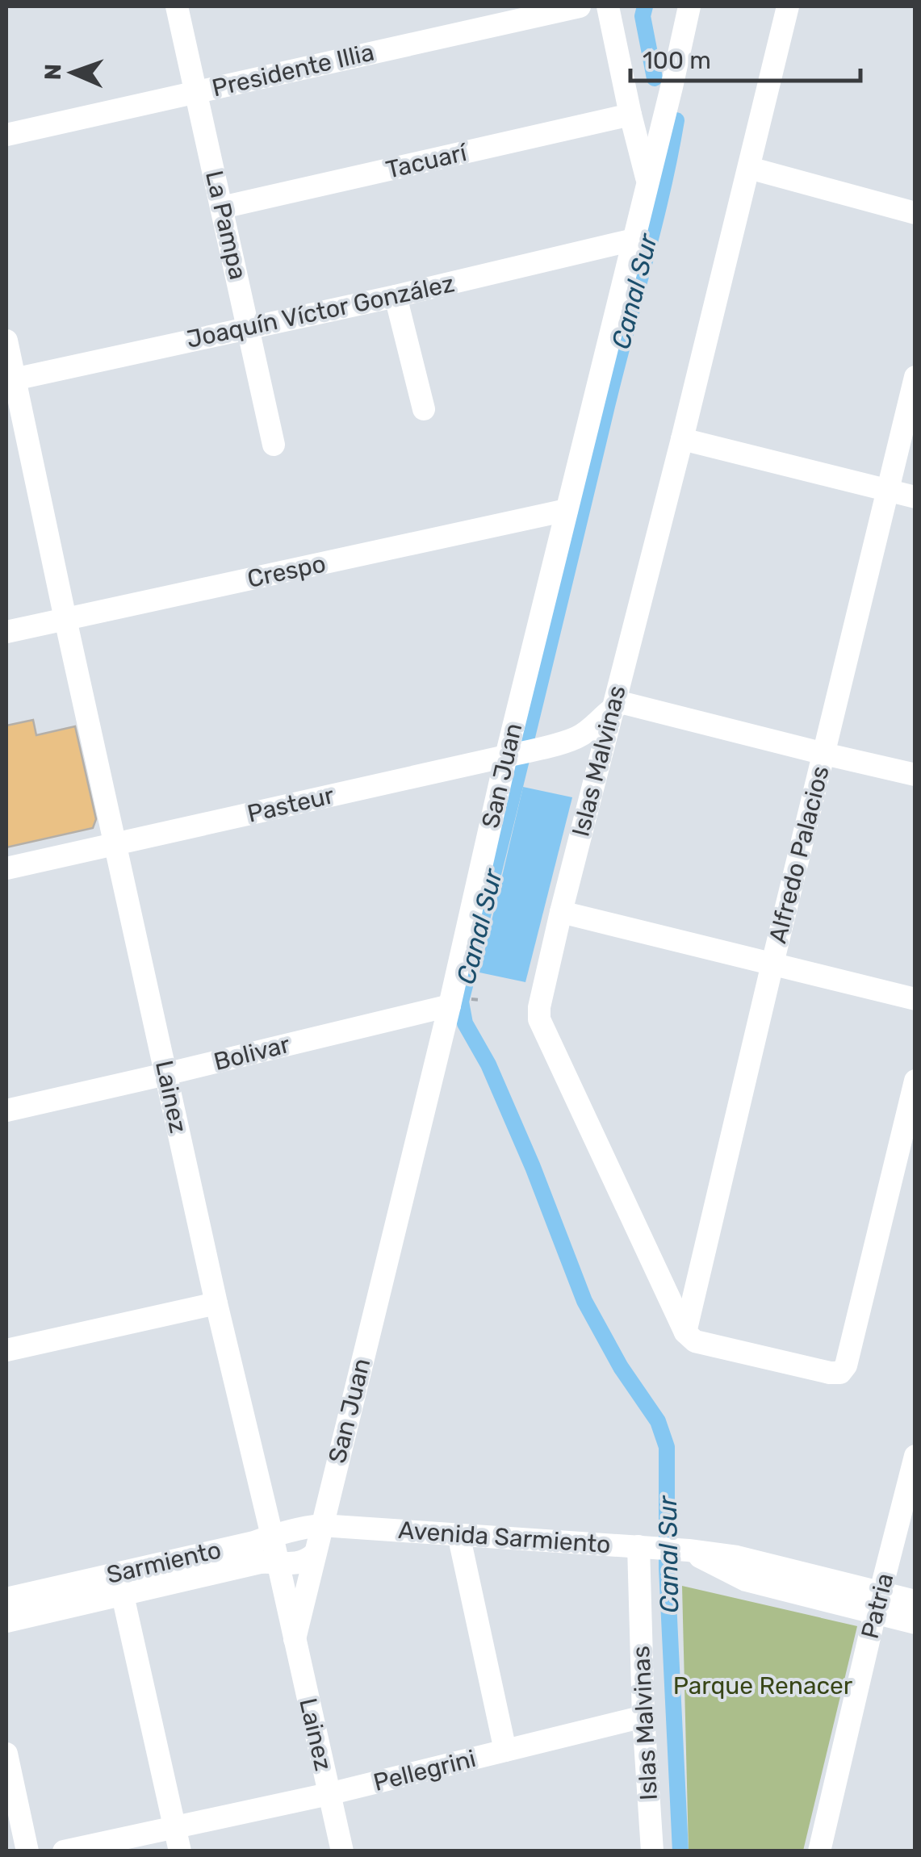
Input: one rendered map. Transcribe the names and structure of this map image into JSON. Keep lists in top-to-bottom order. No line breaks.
{"streets":{"street":["Presidente Illia","Tacuarí","La Pampa","Joaquín Víctor González","Crespo","Islas Malvinas","San Juan","Pasteur","Alfredo Palacios","Bolivar","Lainez","Avenida Sarmiento","Sarmiento","Patria","Pellegrini"]},"crossings":[["Presidente Illia","La Pampa"],["Tacuarí","La Pampa"],["La Pampa","Joaquín Víctor González"],["Joaquín Víctor González","San Juan"],["Joaquín Víctor González","Lainez"],["Crespo","San Juan"],["Crespo","Lainez"],["Islas Malvinas","Pasteur"],["Islas Malvinas","Alfredo Palacios"],["Islas Malvinas","Avenida Sarmiento"],["Islas Malvinas","Pellegrini"],["San Juan","Pasteur"],["San Juan","Bolivar"],["San Juan","Lainez"],["San Juan","Avenida Sarmiento"],["San Juan","Sarmiento"],["Pasteur","Lainez"],["Bolivar","Lainez"],["Lainez","Sarmiento"],["Lainez","Pellegrini"],["Avenida Sarmiento","Sarmiento"],["Avenida Sarmiento","Patria"]],"water":["Canal Sur"],"parks":["Parque Renacer"],"scale_bar":"100 m","north":"left"}
